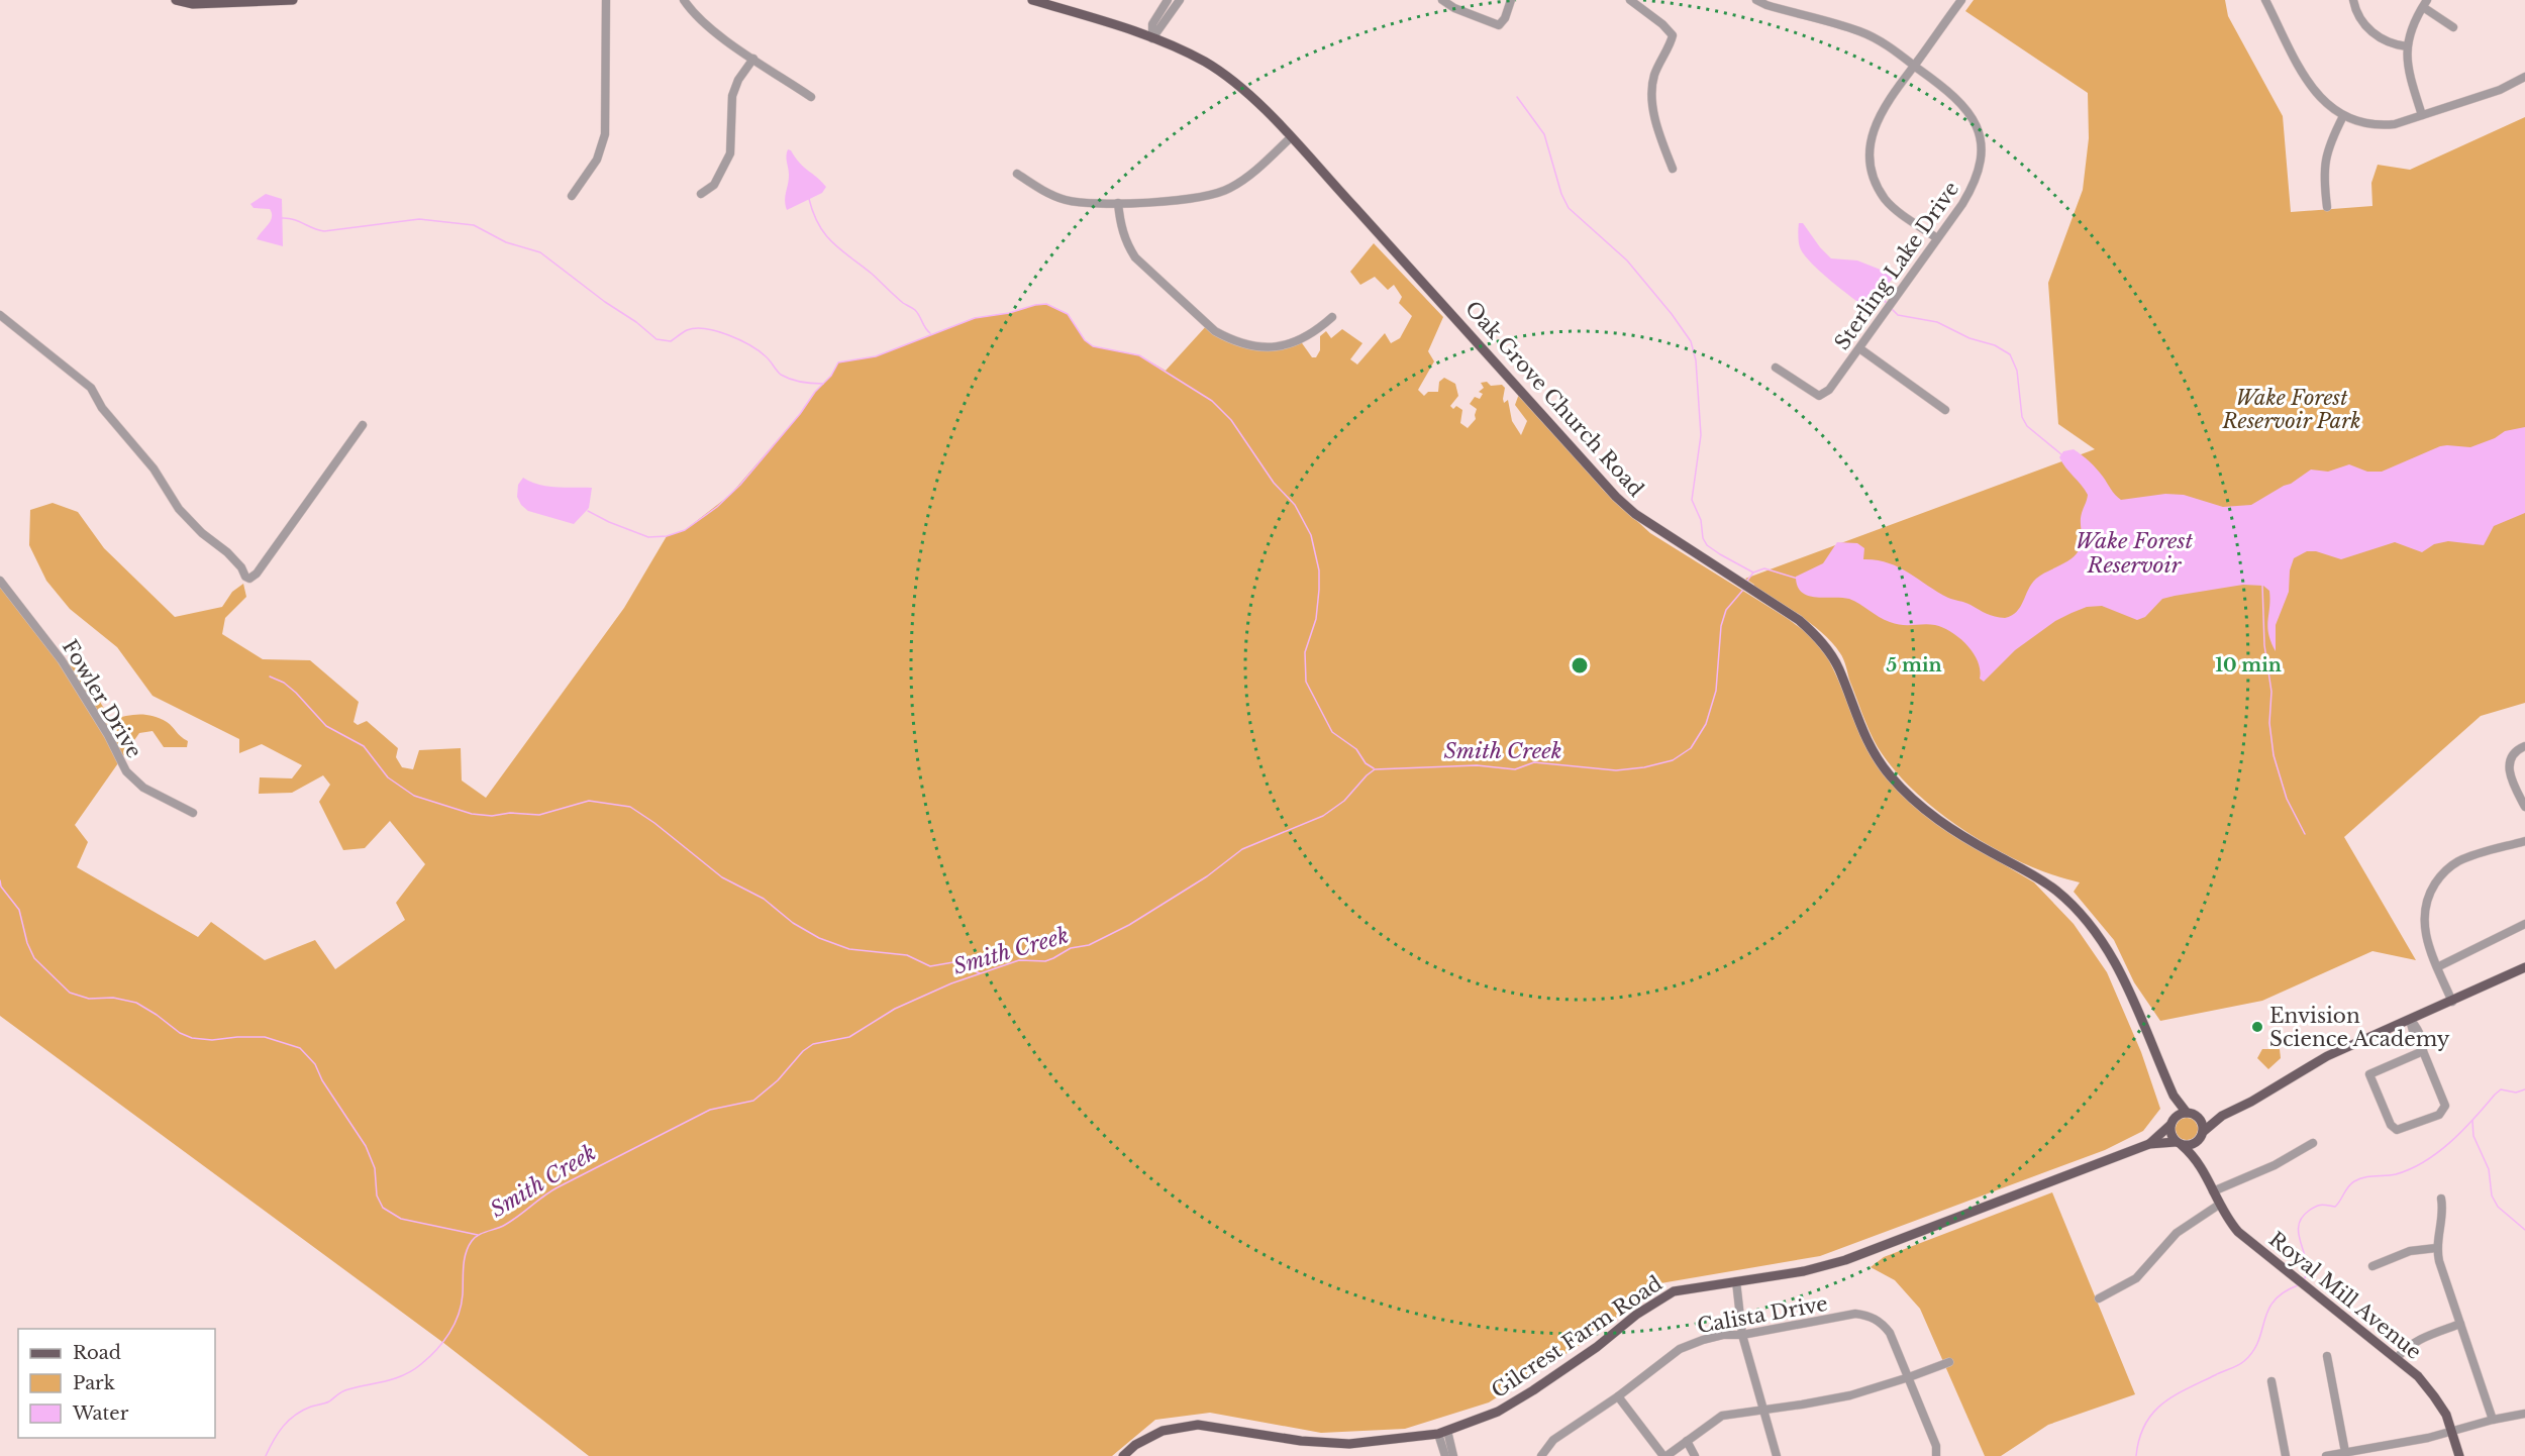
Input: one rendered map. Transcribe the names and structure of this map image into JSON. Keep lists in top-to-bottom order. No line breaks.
{"streets":{"main road":["Oak Grove Church Road","Royal Mill Avenue","Gilcrest Farm Road"],"street":["Sterling Lake Drive","Fowler Drive","Calista Drive"]},"crossings":[["Oak Grove Church Road","Royal Mill Avenue"],["Oak Grove Church Road","Gilcrest Farm Road"],["Royal Mill Avenue","Gilcrest Farm Road"]],"water":["Wake Forest Reservoir","Smith Creek"],"parks":["Wake Forest Reservoir Park"],"places":["Envision Science Academy"],"legend":["Road","Park","Water"],"rings":["5 min","10 min"]}
